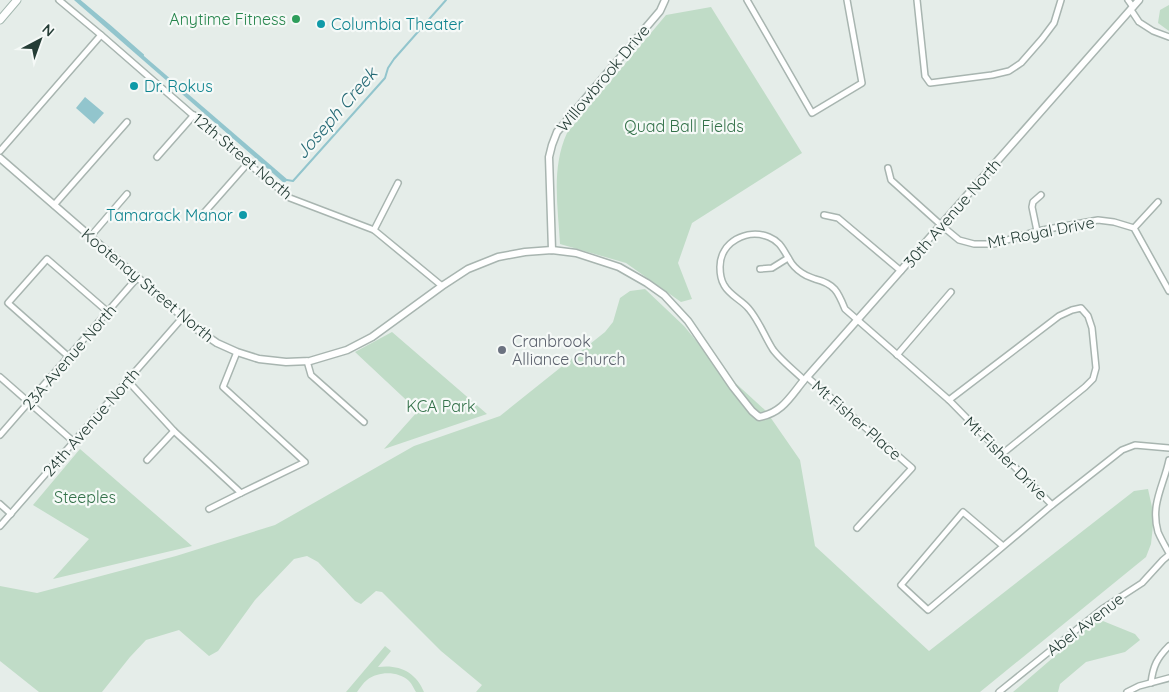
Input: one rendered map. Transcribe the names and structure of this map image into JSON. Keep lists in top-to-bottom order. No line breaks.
{"streets":{"street":["Willowbrook Drive","12th Street North","30th Avenue North","Mt Royal Drive","Kootenay Street North","23A Avenue North","Mt Fisher Place","24th Avenue North","Mt Fisher Drive","Abel Avenue"]},"crossings":[["Willowbrook Drive","Kootenay Street North"],["12th Street North","Kootenay Street North"],["30th Avenue North","Mt Royal Drive"],["30th Avenue North","Kootenay Street North"],["30th Avenue North","Mt Fisher Place"],["30th Avenue North","Mt Fisher Drive"],["Kootenay Street North","23A Avenue North"],["Kootenay Street North","24th Avenue North"],["Mt Fisher Place","Mt Fisher Drive"]],"water":["Joseph Creek"],"parks":["Quad Ball Fields","KCA Park","Steeples"],"places":["Anytime Fitness","Columbia Theater","Dr. Rokus","Tamarack Manor","Cranbrook Alliance Church"],"north":"top right"}
